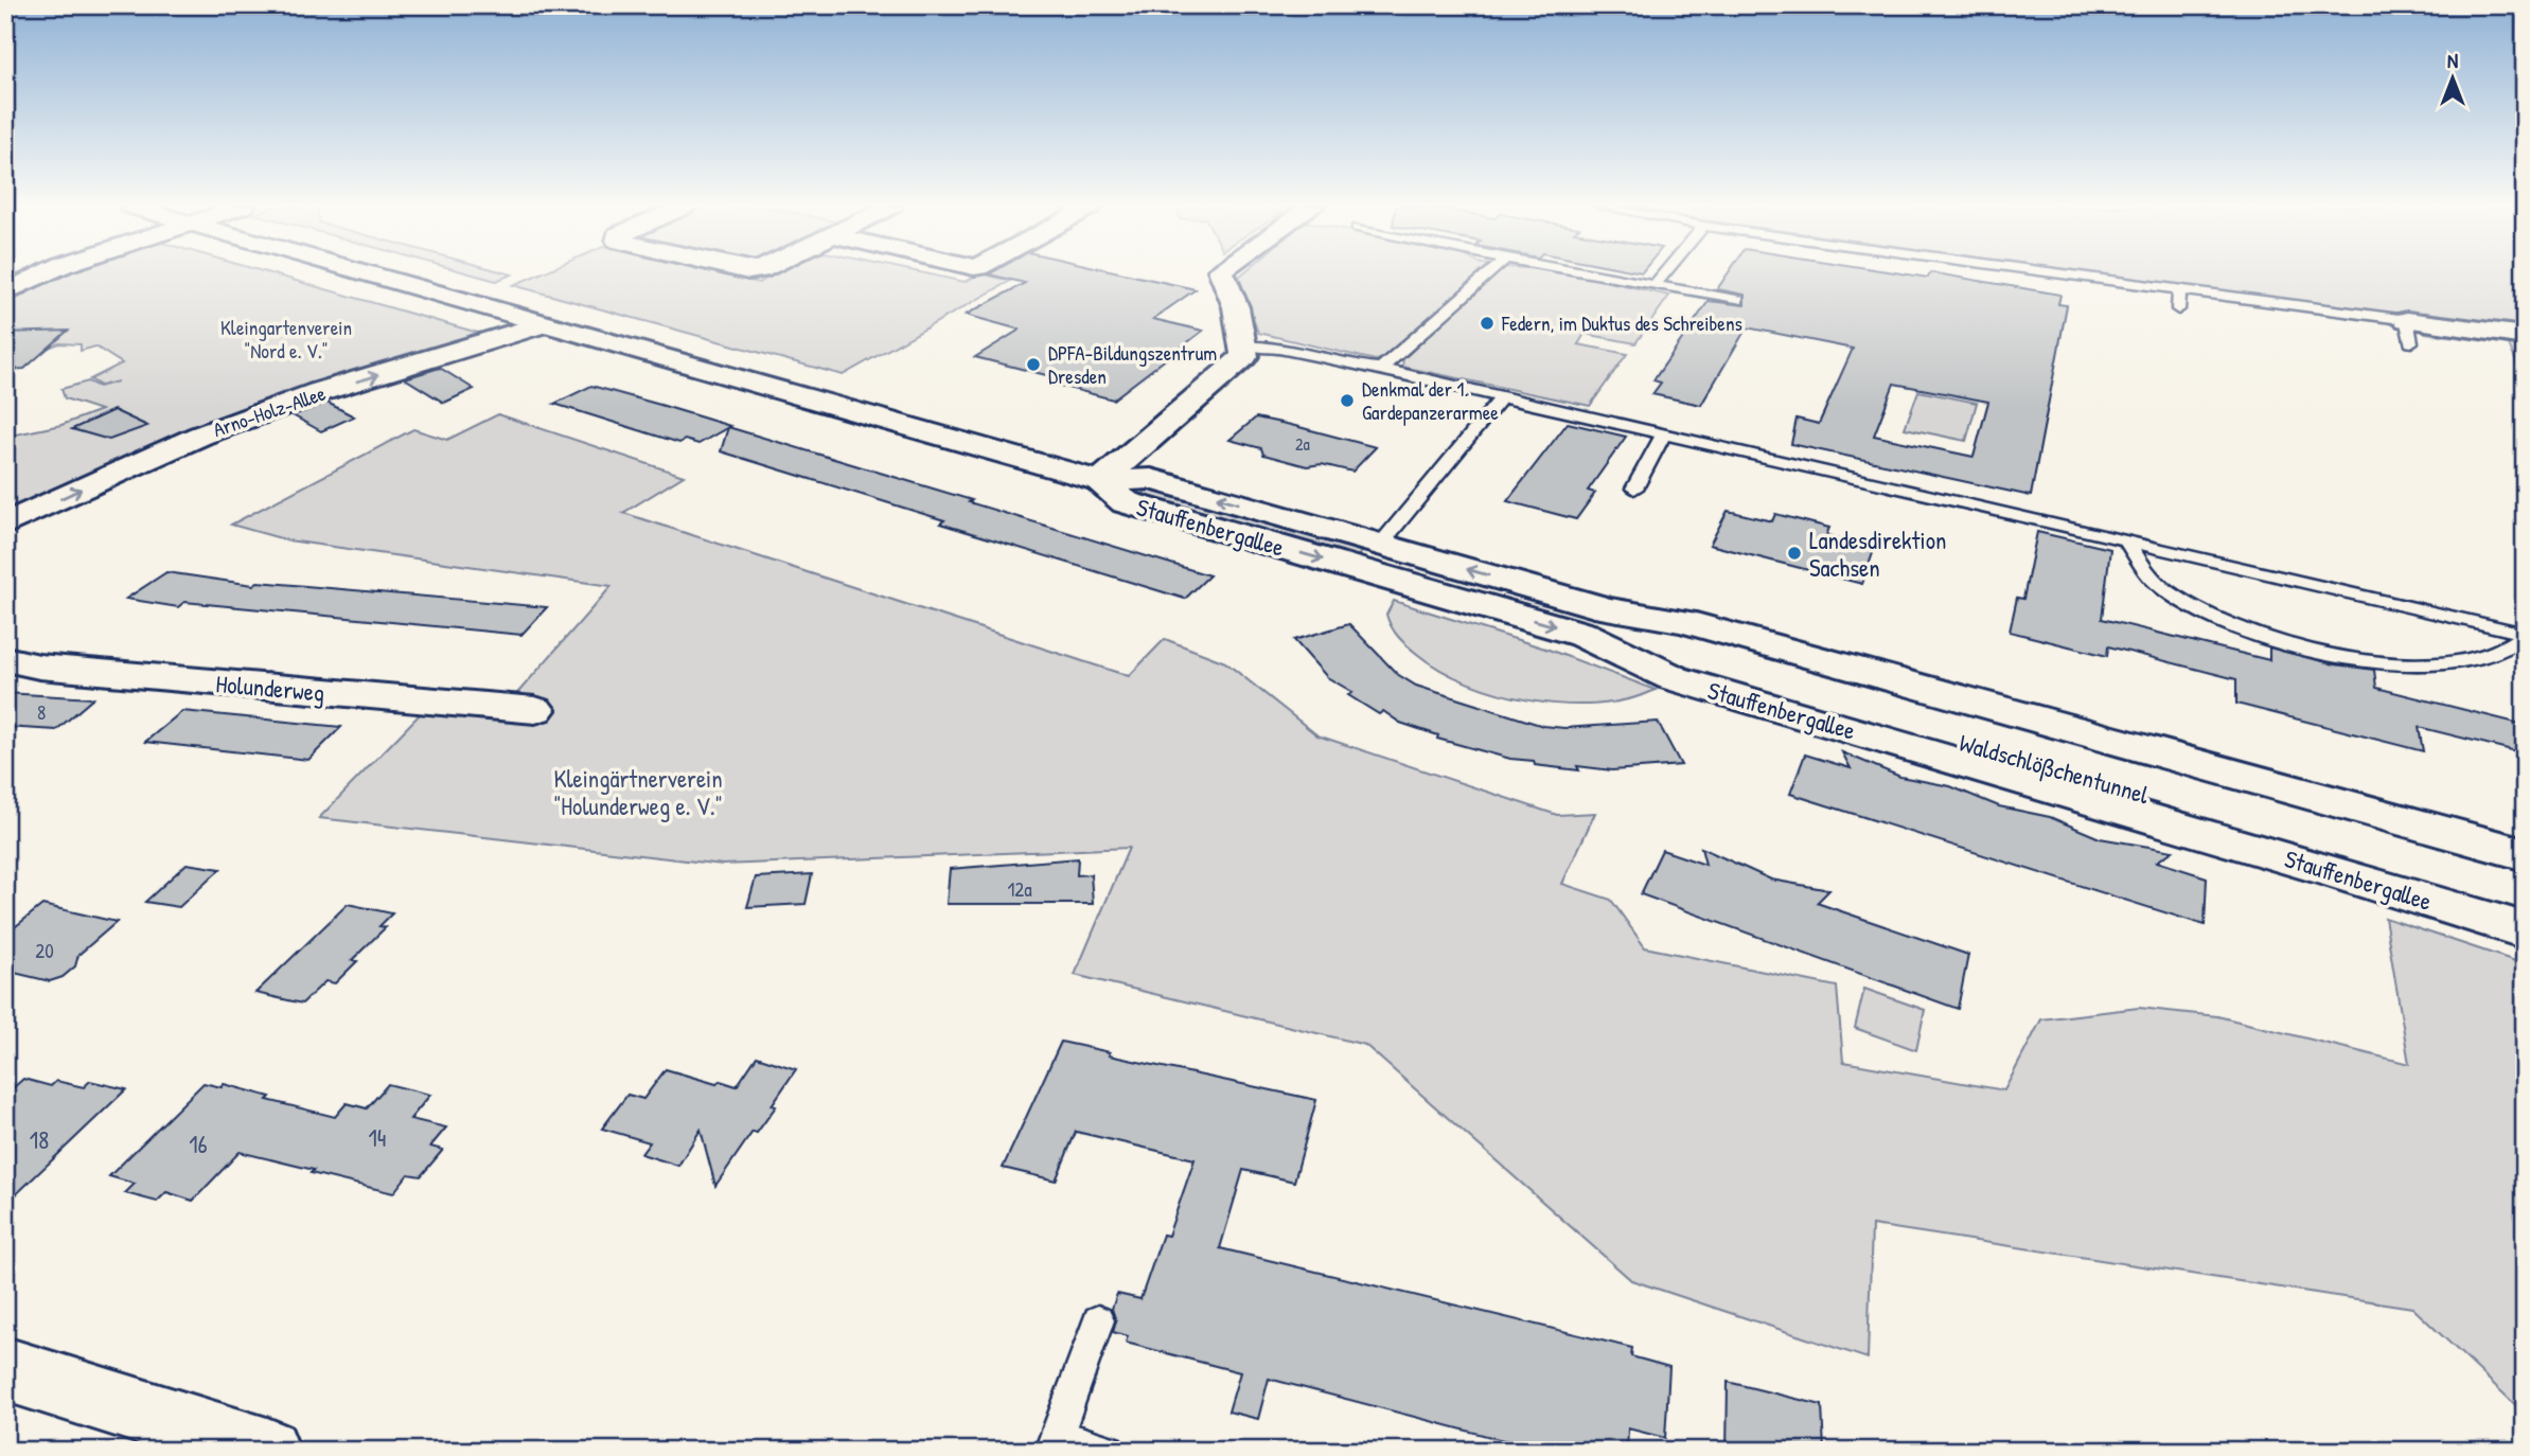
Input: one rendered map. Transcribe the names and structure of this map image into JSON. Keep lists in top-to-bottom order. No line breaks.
{"streets":{"main road":["Arno-Holz-Allee","Stauffenbergallee","Holunderweg","Waldschlößchentunnel"]},"crossings":[["Stauffenbergallee","Waldschlößchentunnel"]],"one_way":["Arno-Holz-Allee"],"parks":["Kleingartenverein \"Nord e. V.\"","Kleingärtnerverein \"Holunderweg e. V.\""],"places":["Federn, im Duktus des Schreibens","DPFA-Bildungszentrum Dresden","Denkmal der 1. Gardepanzerarmee","Landesdirektion Sachsen"],"house_numbers":["2a","8","12a","20","14","18","16"],"north":"top"}
